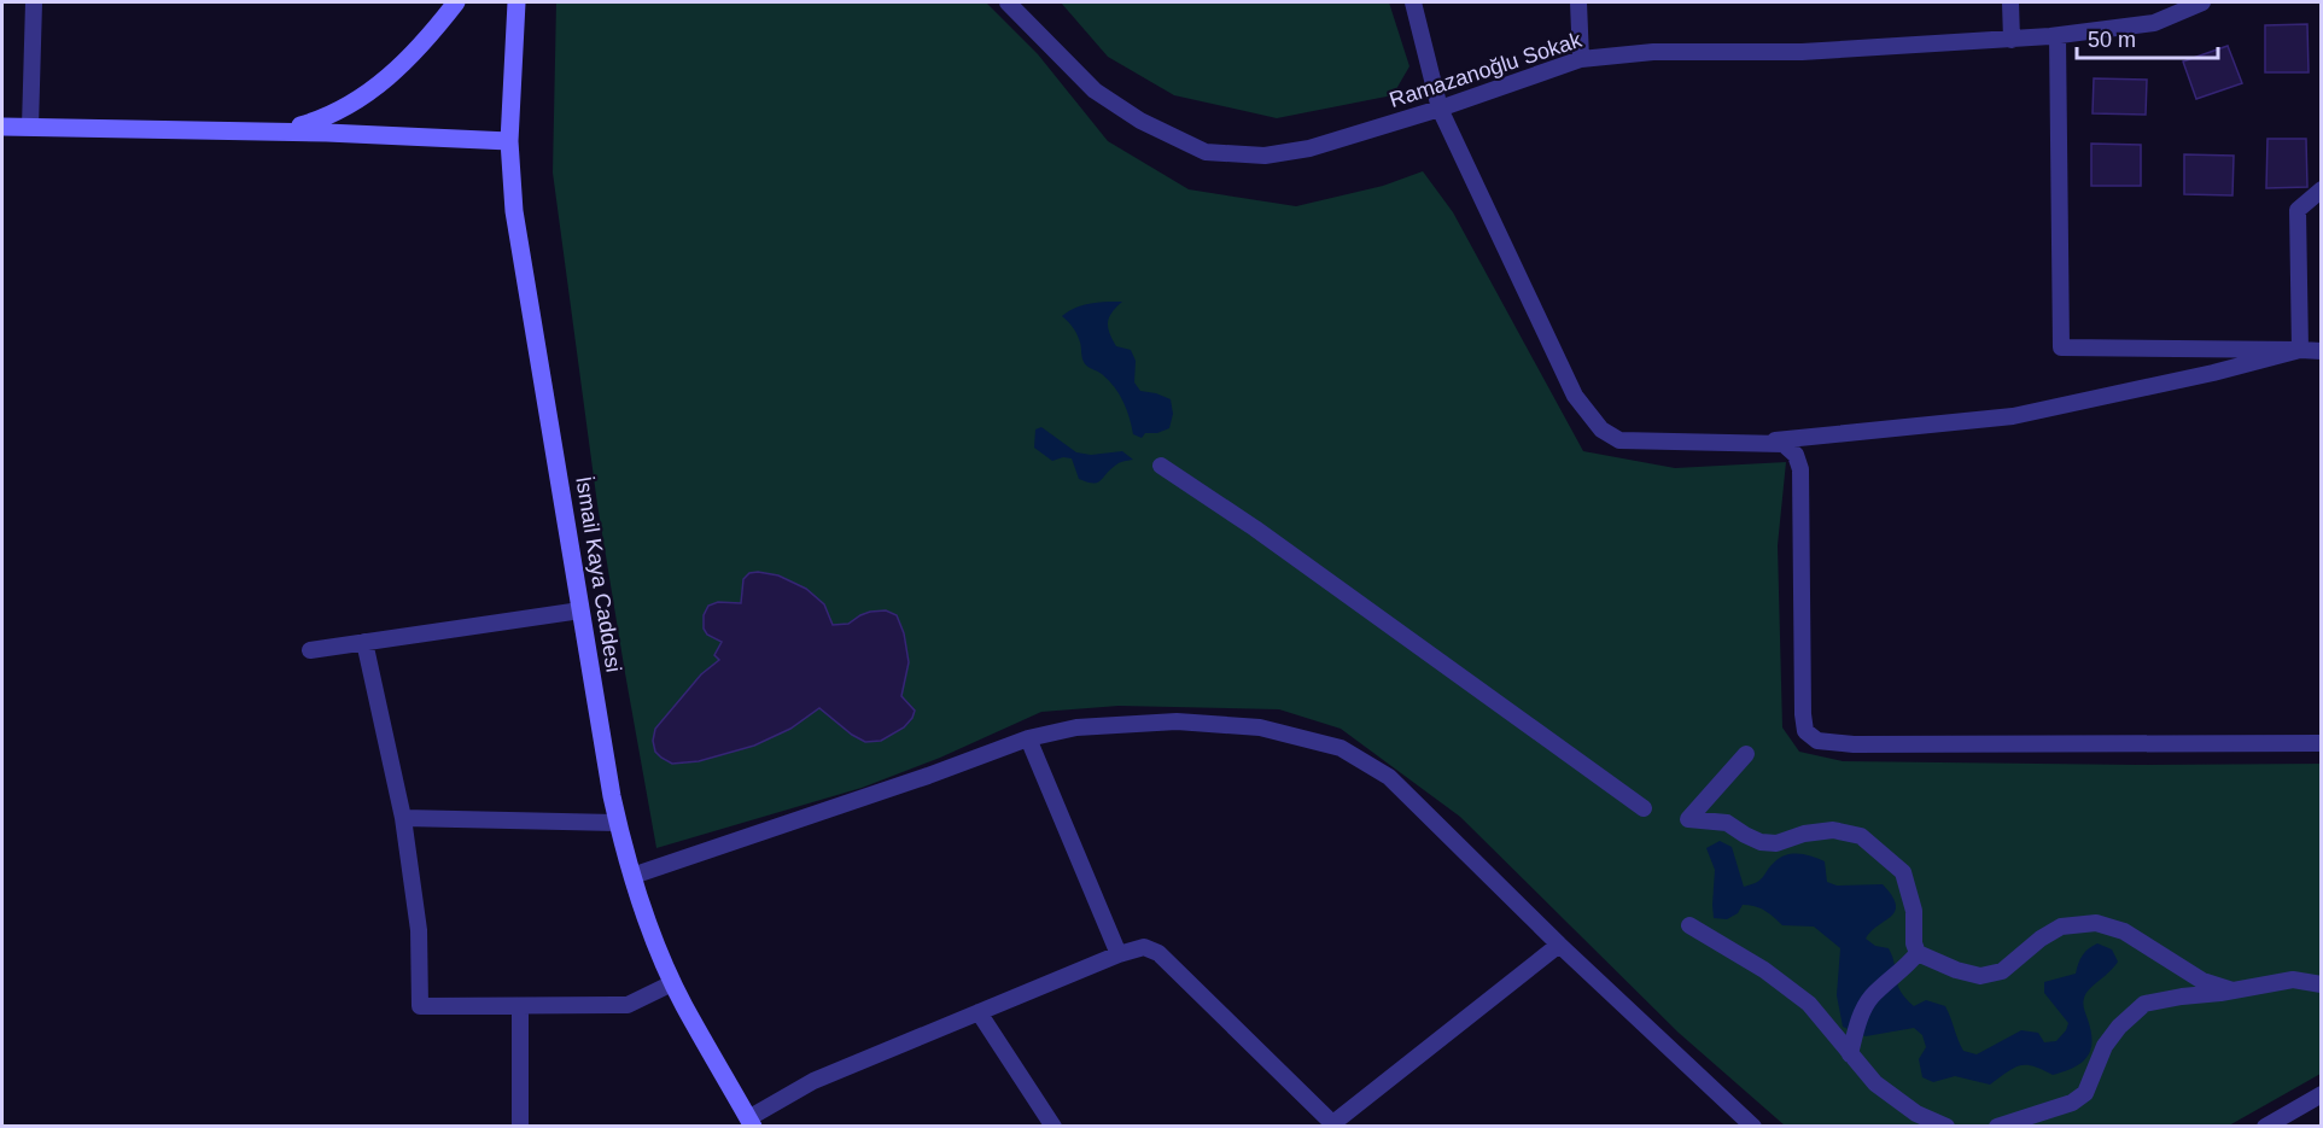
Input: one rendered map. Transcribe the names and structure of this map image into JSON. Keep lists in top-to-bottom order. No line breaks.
{"streets":{"street":["Ramazanoğlu Sokak","İsmail Kaya Caddesi"]},"scale_bar":"50 m"}
